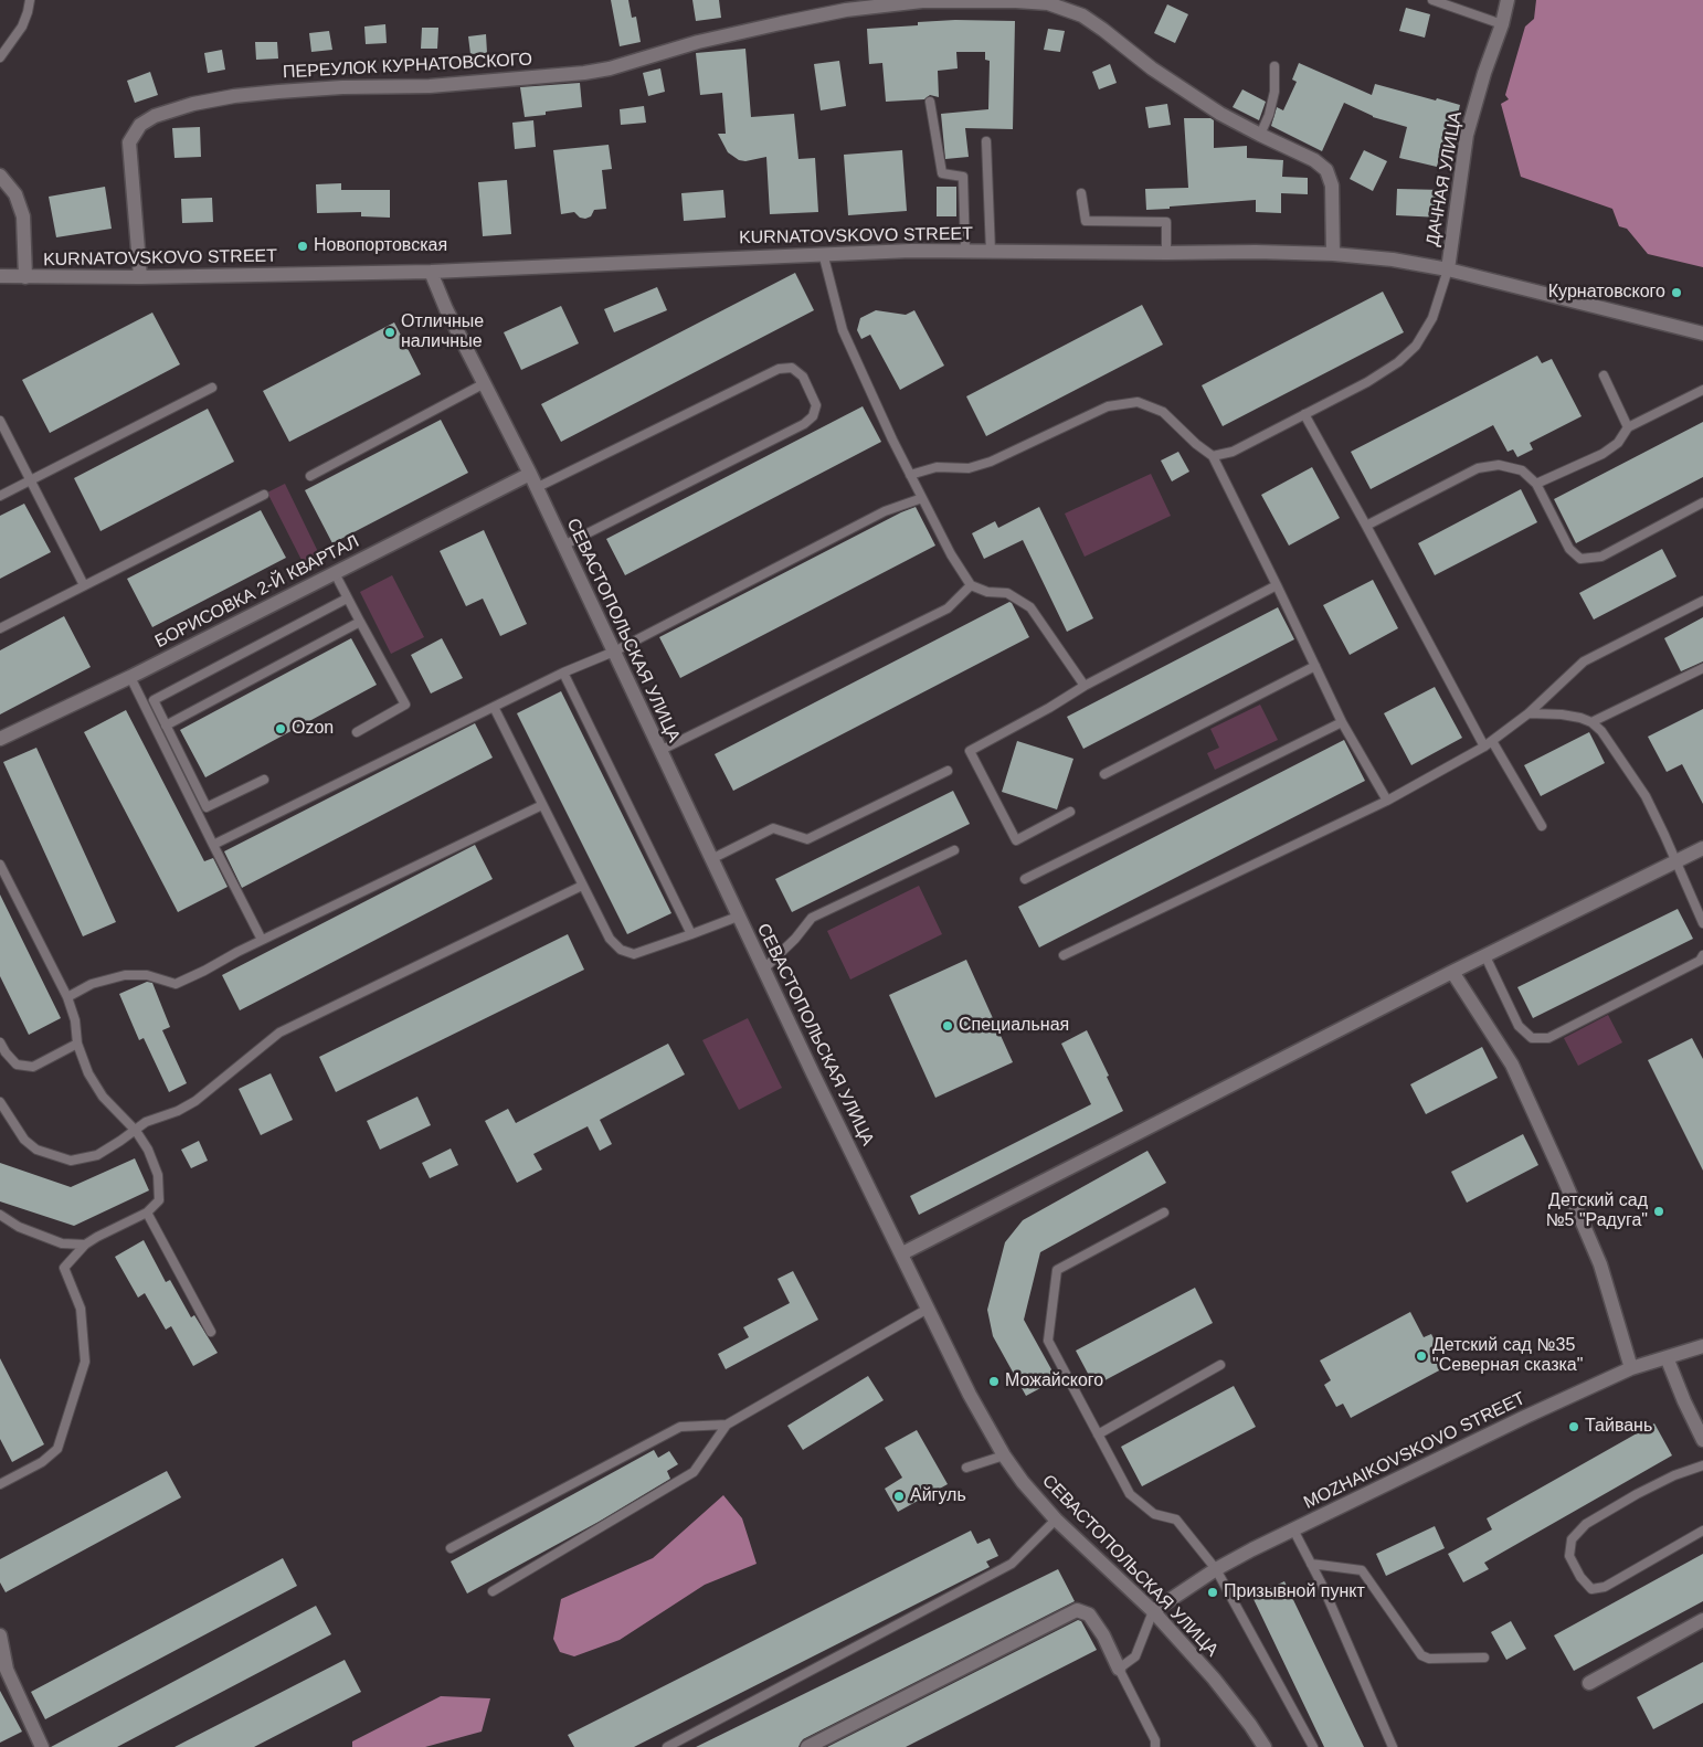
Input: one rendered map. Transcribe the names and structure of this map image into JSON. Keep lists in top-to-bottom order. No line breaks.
{"streets":{"street":["ПЕРЕУЛОК КУРНАТОВСКОГО","ДАЧНАЯ УЛИЦА","KURNATOVSKOVO STREET","БОРИСОВКА 2-Й КВАРТАЛ","СЕВАСТОПОЛЬСКАЯ УЛИЦА","MOZHAIKOVSKOVO STREET"]},"crossings":[["ПЕРЕУЛОК КУРНАТОВСКОГО","KURNATOVSKOVO STREET"],["ДАЧНАЯ УЛИЦА","KURNATOVSKOVO STREET"],["KURNATOVSKOVO STREET","СЕВАСТОПОЛЬСКАЯ УЛИЦА"],["БОРИСОВКА 2-Й КВАРТАЛ","СЕВАСТОПОЛЬСКАЯ УЛИЦА"],["СЕВАСТОПОЛЬСКАЯ УЛИЦА","MOZHAIKOVSKOVO STREET"]],"places":["Новопортовская","Курнатовского","Отличные наличные","Ozon","Специальная","Детский сад №5 \"Радуга\"","Детский сад №35 \"Северная сказка\"","Можайского","Тайвань","Айгуль","Призывной пункт"]}
